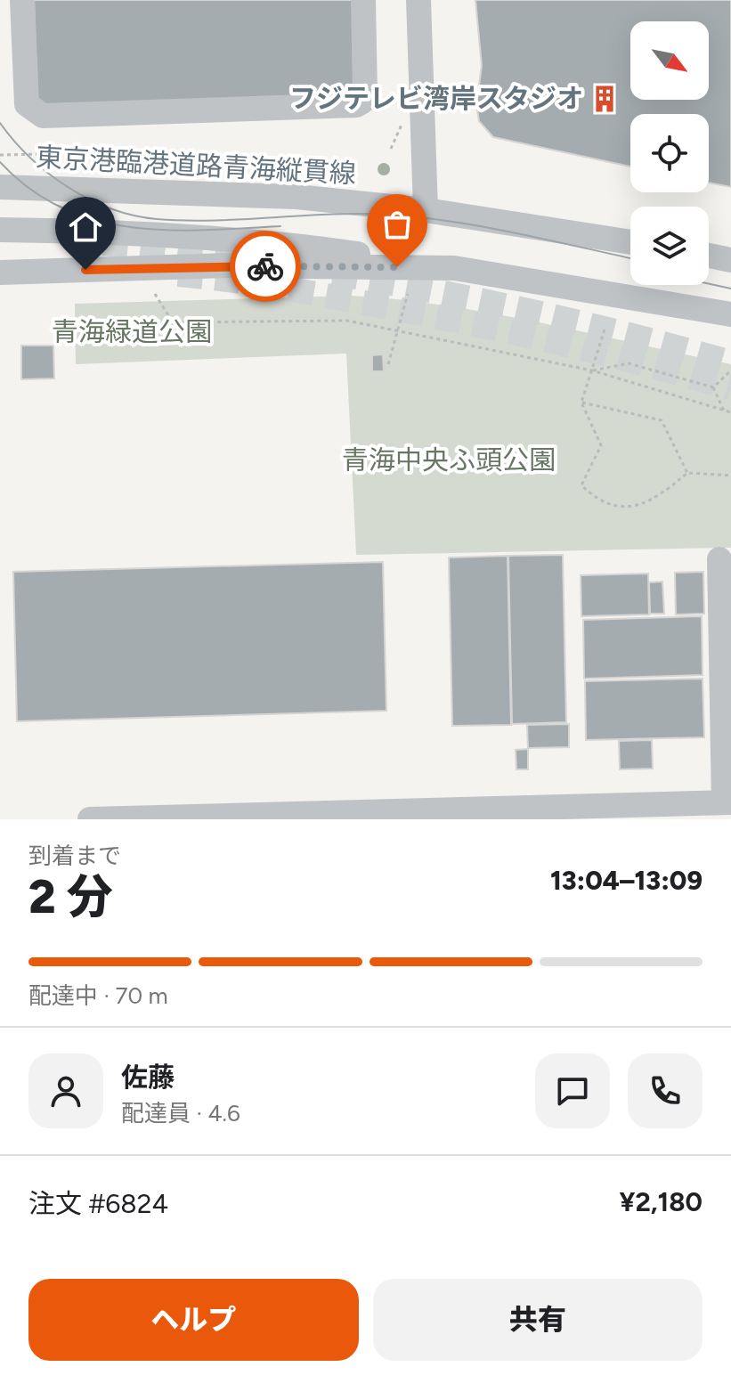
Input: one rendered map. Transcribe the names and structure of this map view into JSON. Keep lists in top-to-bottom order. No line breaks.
{"streets":{"street":["東京港臨港道路青海縦貫線"]},"parks":["青海緑道公園","青海中央ふ頭公園"],"places":{"building":["フジテレビ湾岸スタジオ"]},"north":"bottom right","page":{"heading":["2 分","到着まで","13:04–13:09"],"panel":["佐藤","配達員 · 4.6","注文 #6824","¥2,180"],"bar":"配達中 · 70 m","buttons":["ヘルプ","共有"]}}
